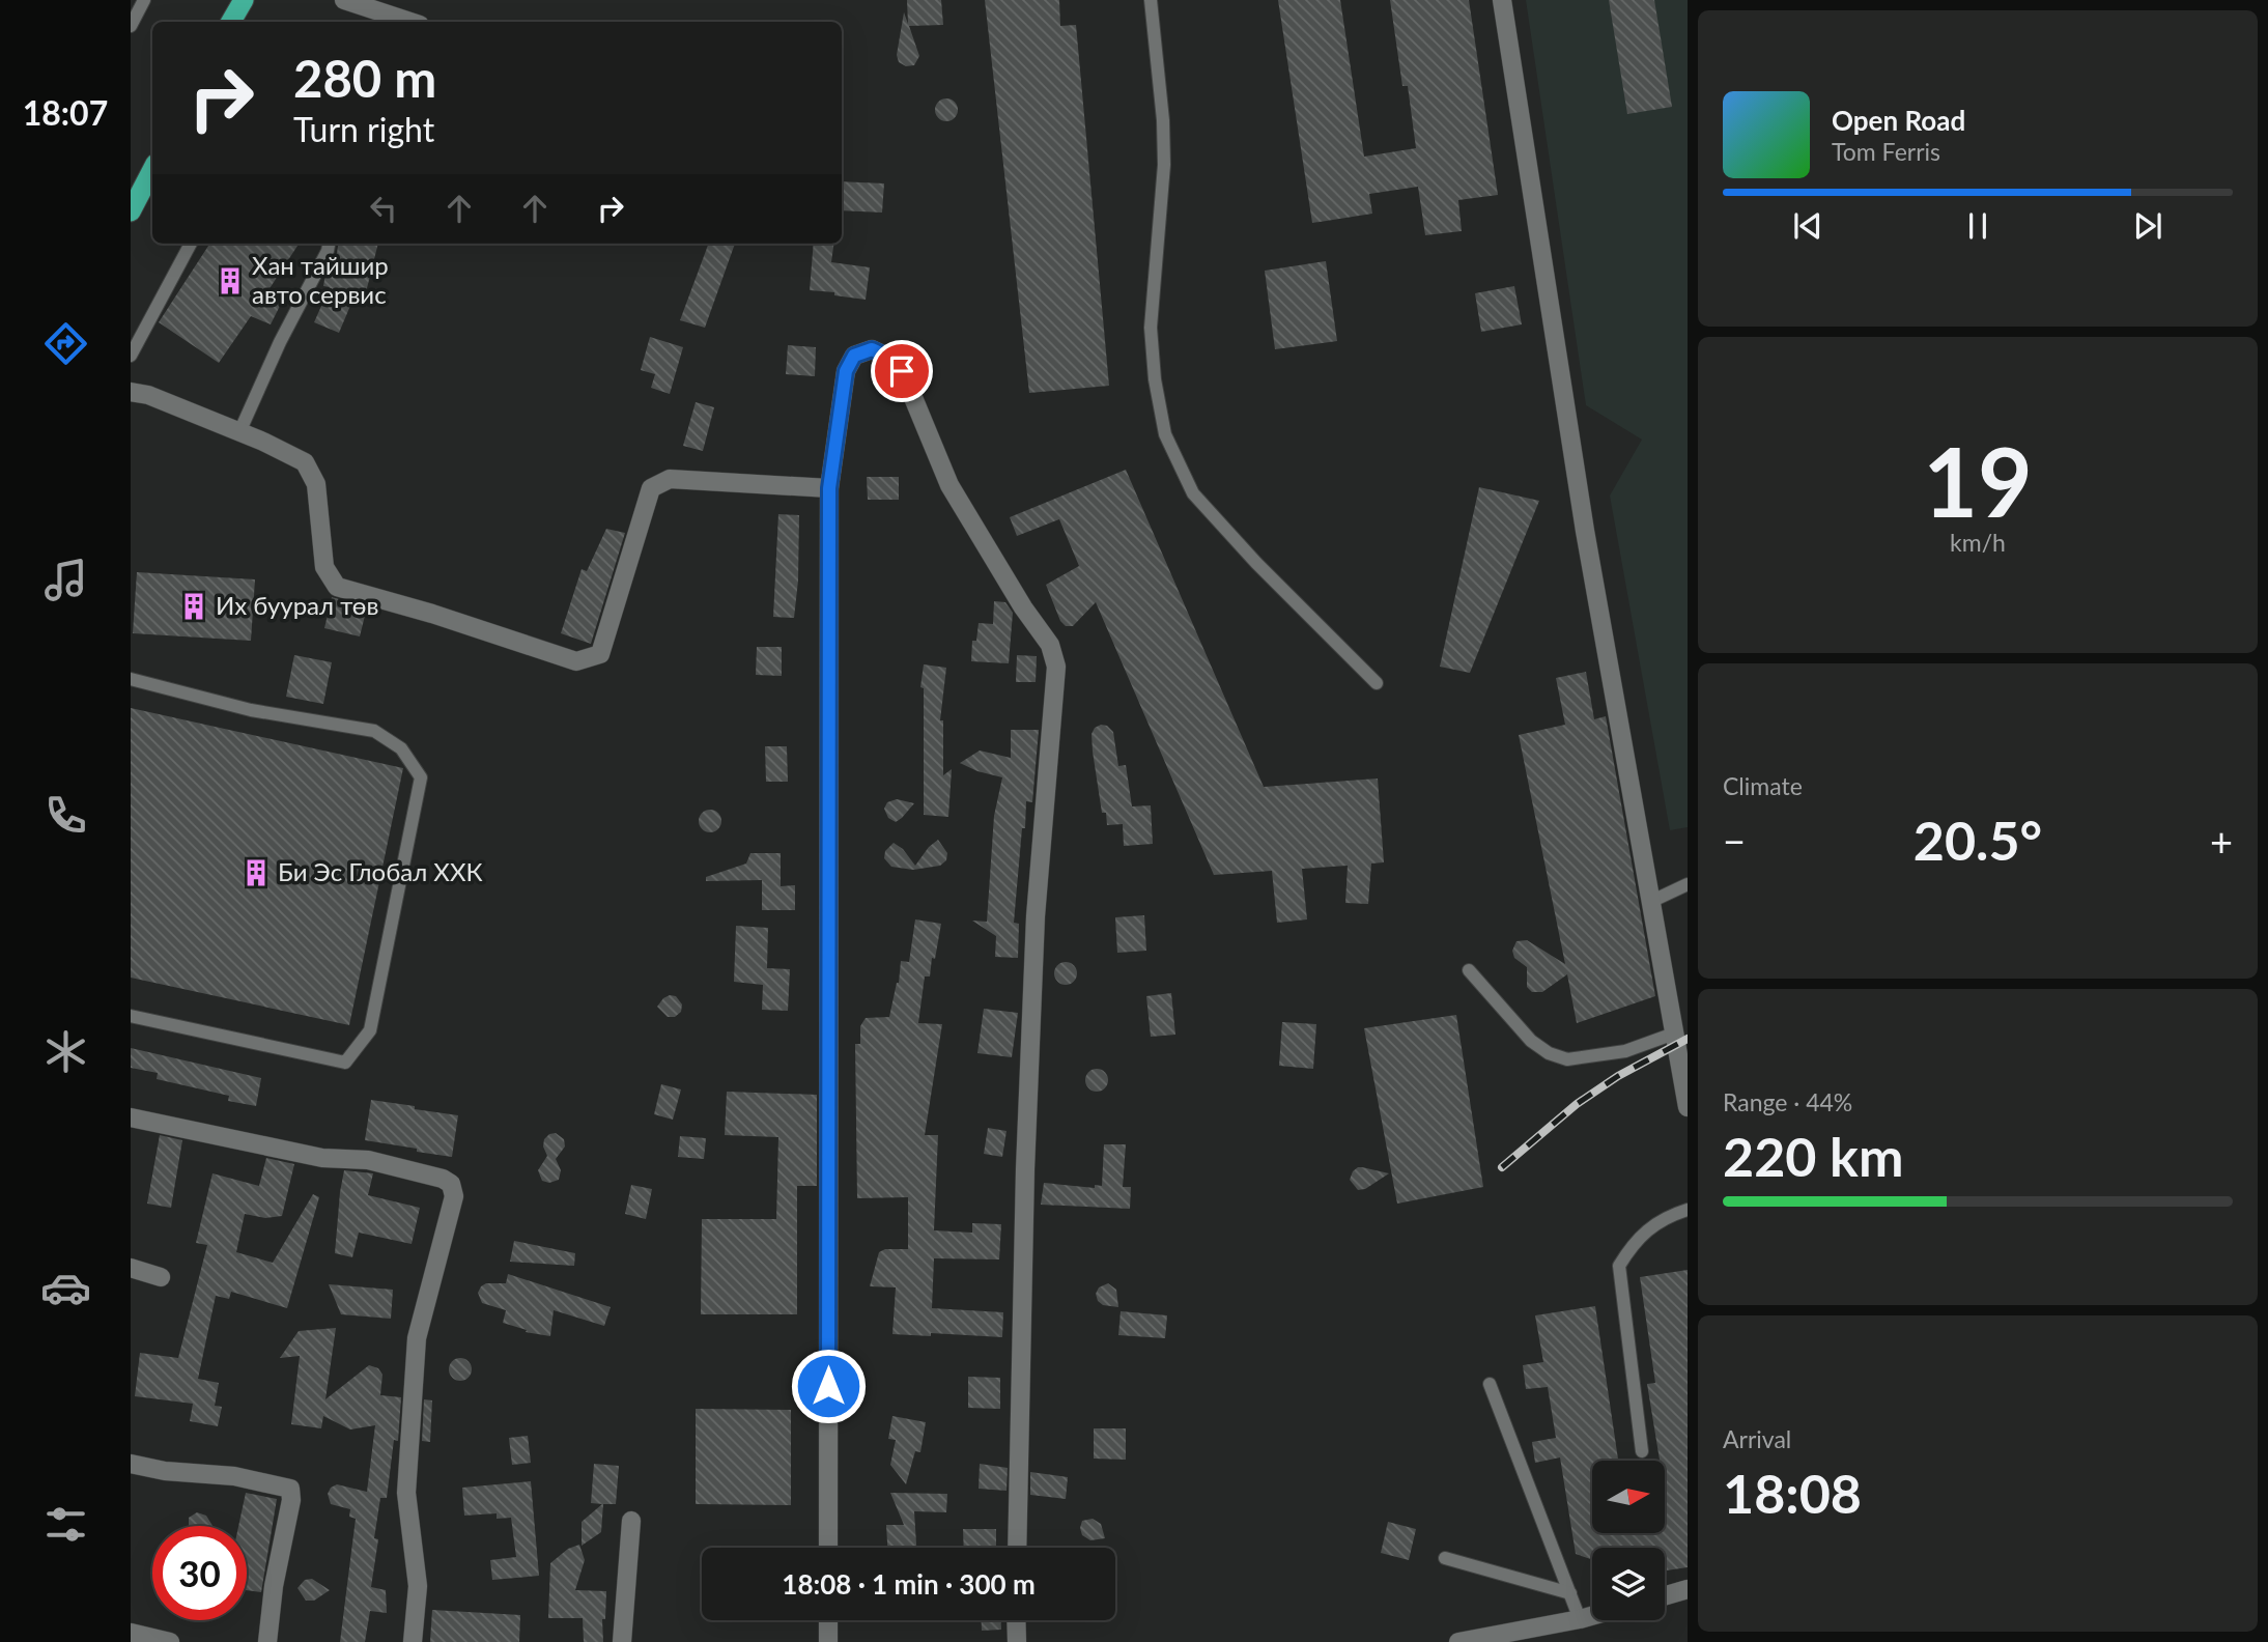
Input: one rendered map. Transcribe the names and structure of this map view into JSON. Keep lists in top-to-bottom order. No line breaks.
{"places":{"building":["Хан тайшир авто сервис","Их буурал төв","Би Эс Глобал ХХК"]},"north":"right","page":{"tabs":"18:07","turn":["280 m","Turn right"],"song":["Open Road","Tom Ferris"],"tile":[["19","km/h"],"Climate",["Range · 44%","220 km"],["Arrival","18:08"]],"heat":["−","20.5°","+"],"limit":"30","trip":"18:08 · 1 min · 300 m"}}
